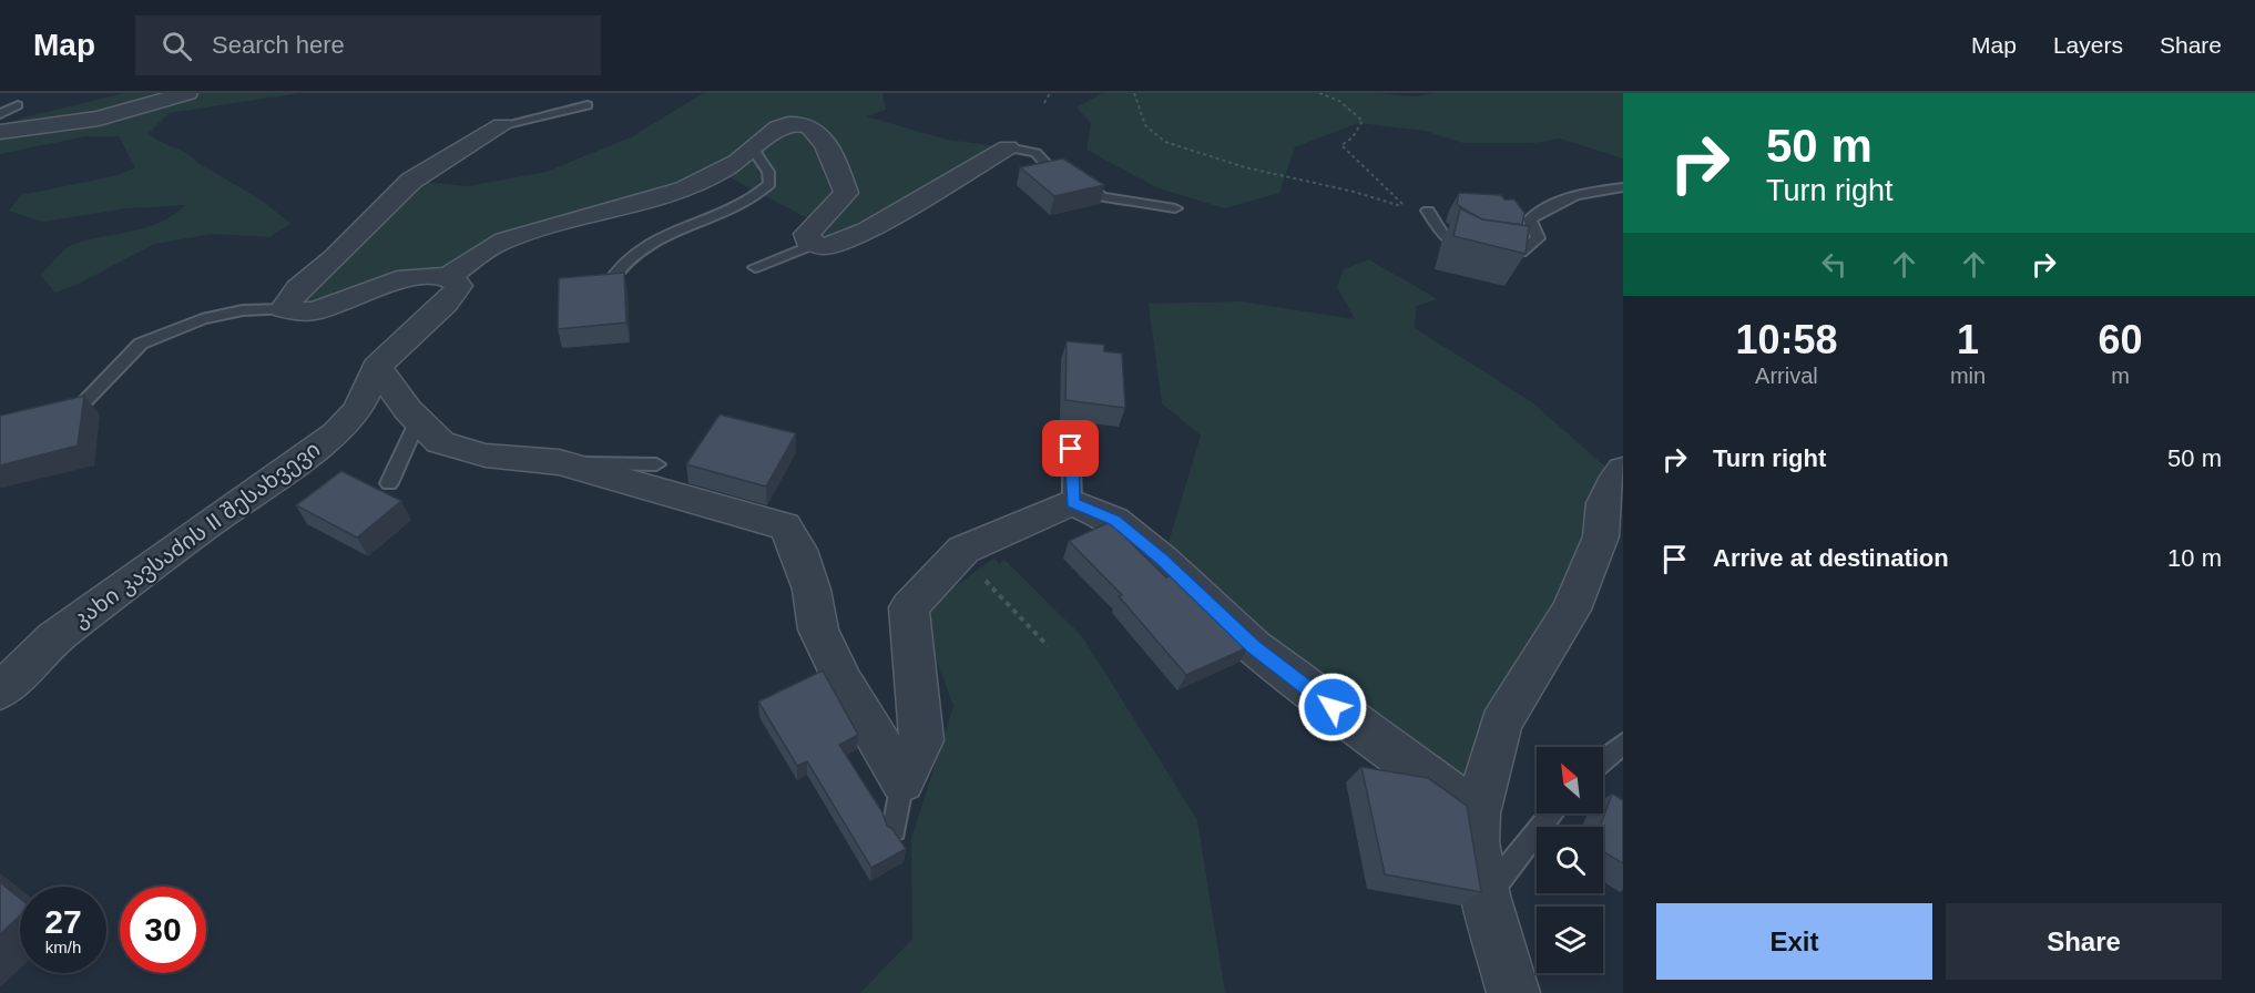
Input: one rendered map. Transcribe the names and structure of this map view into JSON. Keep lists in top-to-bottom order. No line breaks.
{"streets":{"street":["კახი კავსაძის II შესახვევი"]},"north":"top left","page":{"header":"Map","search":"Search here","nav":["Map","Layers","Share"],"turn":["50 m","Turn right"],"eta":["10:58","Arrival","1","min","60","m"],"list":[{"name":"Turn right","value":"50 m"},{"name":"Arrive at destination","value":"10 m"}],"speed":"27 km/h","limit":"30","buttons":["Exit","Share"]}}
